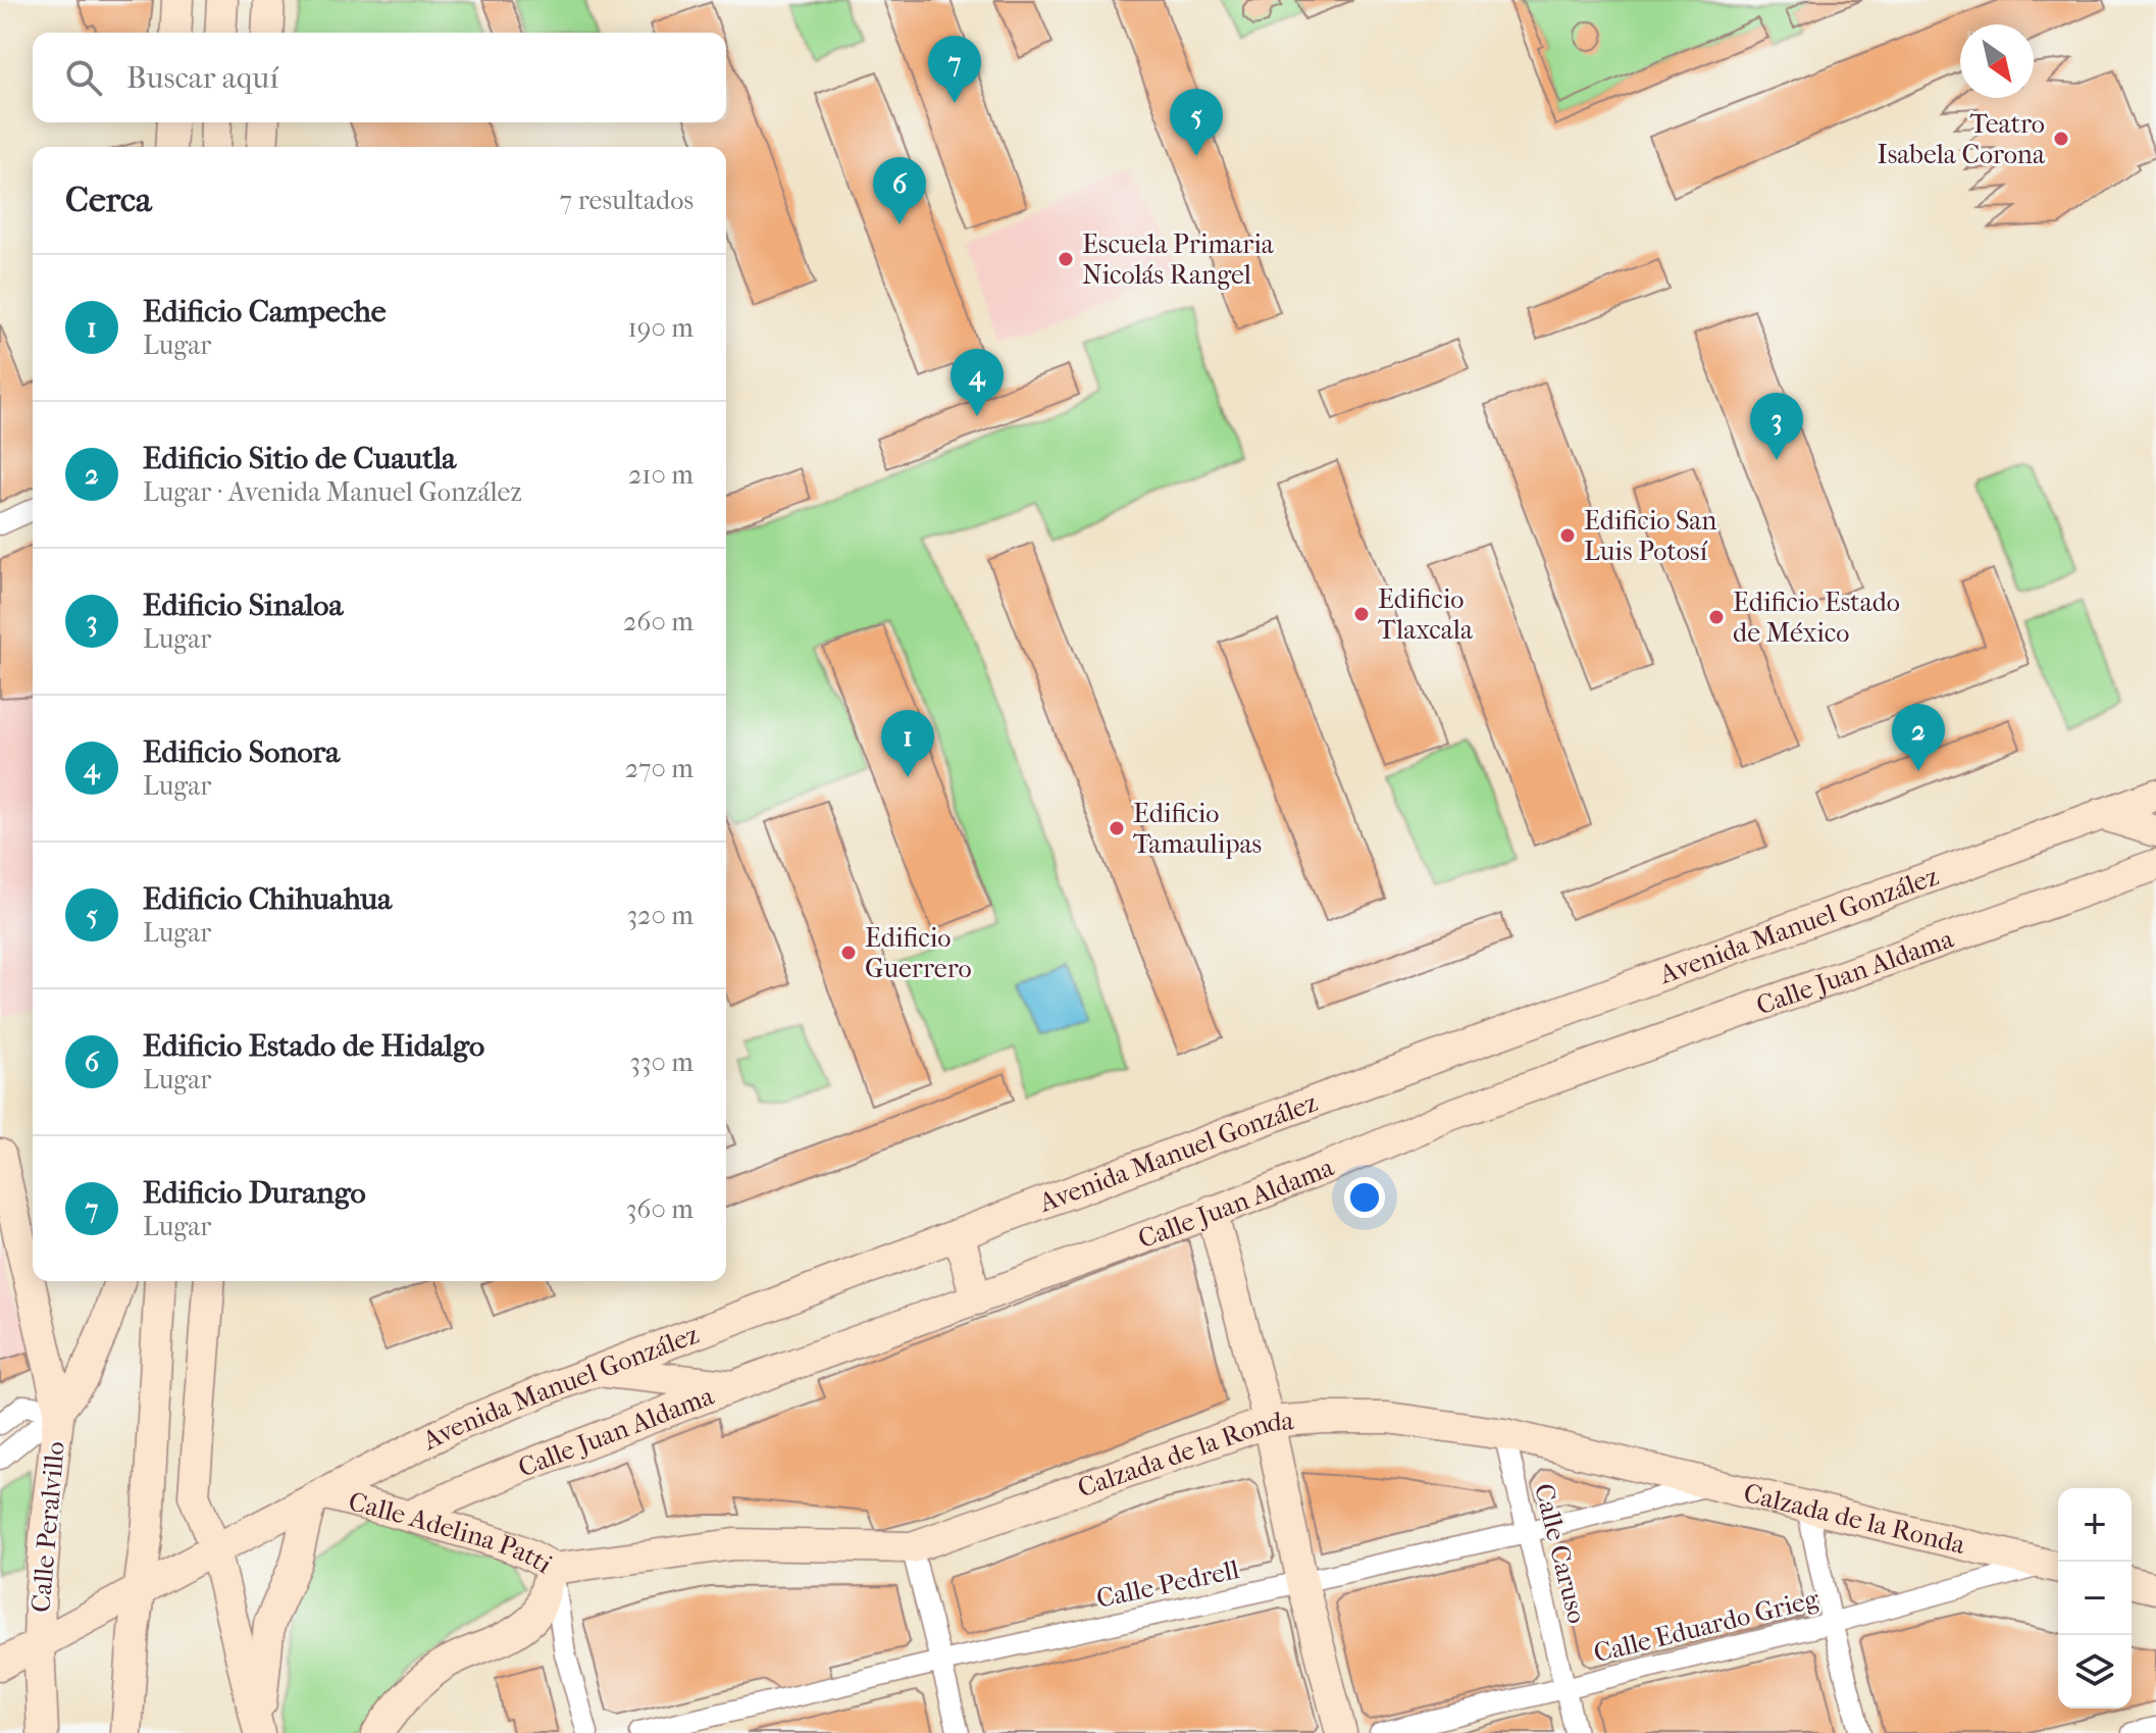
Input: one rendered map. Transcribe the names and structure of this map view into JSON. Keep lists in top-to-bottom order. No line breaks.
{"streets":{"street":["Avenida Manuel González","Calle Juan Aldama","Calzada de la Ronda","Calle Peralvillo","Calle Adelina Patti","Calle Caruso","Calle Pedrell","Calle Eduardo Grieg"]},"crossings":[["Avenida Manuel González","Calle Peralvillo"],["Avenida Manuel González","Calle Adelina Patti"],["Calle Juan Aldama","Calle Adelina Patti"],["Calzada de la Ronda","Calle Adelina Patti"],["Calzada de la Ronda","Calle Caruso"],["Calzada de la Ronda","Calle Pedrell"],["Calzada de la Ronda","Calle Eduardo Grieg"],["Calle Caruso","Calle Pedrell"],["Calle Caruso","Calle Eduardo Grieg"]],"places":["Teatro Isabela Corona","Escuela Primaria Nicolás Rangel","Edificio San Luis Potosí","Edificio Tlaxcala","Edificio Estado de México","Edificio Tamaulipas","Edificio Guerrero"],"north":"bottom right","page":{"search":"Buscar aquí","pins":["7","5","6","4","3","2","1"],"heading":["Cerca","7 resultados"],"list":[{"mark":"1","name":"Edificio Campeche","note":"Lugar","value":"190 m"},{"mark":"2","name":"Edificio Sitio de Cuautla","note":"Lugar · Avenida Manuel González","value":"210 m"},{"mark":"3","name":"Edificio Sinaloa","note":"Lugar","value":"260 m"},{"mark":"4","name":"Edificio Sonora","note":"Lugar","value":"270 m"},{"mark":"5","name":"Edificio Chihuahua","note":"Lugar","value":"320 m"},{"mark":"6","name":"Edificio Estado de Hidalgo","note":"Lugar","value":"330 m"},{"mark":"7","name":"Edificio Durango","note":"Lugar","value":"360 m"}],"map_buttons":["+","−"]}}
